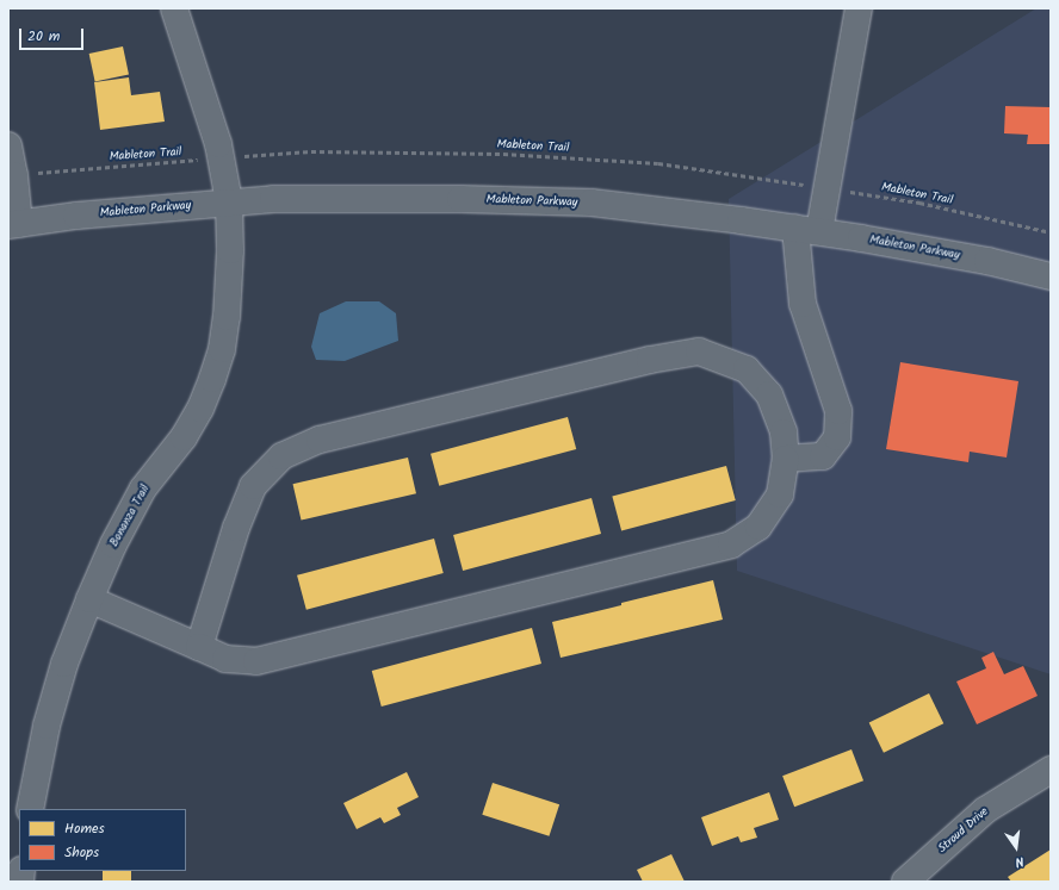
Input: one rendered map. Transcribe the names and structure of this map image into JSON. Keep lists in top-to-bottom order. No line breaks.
{"streets":{"street":["Mableton Parkway","Bonanza Trail","Stroud Drive"],"path":["Mableton Trail"]},"crossings":[["Mableton Trail","Bonanza Trail"],["Mableton Parkway","Bonanza Trail"]],"legend":["Homes","Shops"],"scale_bar":"20 m","north":"bottom"}
